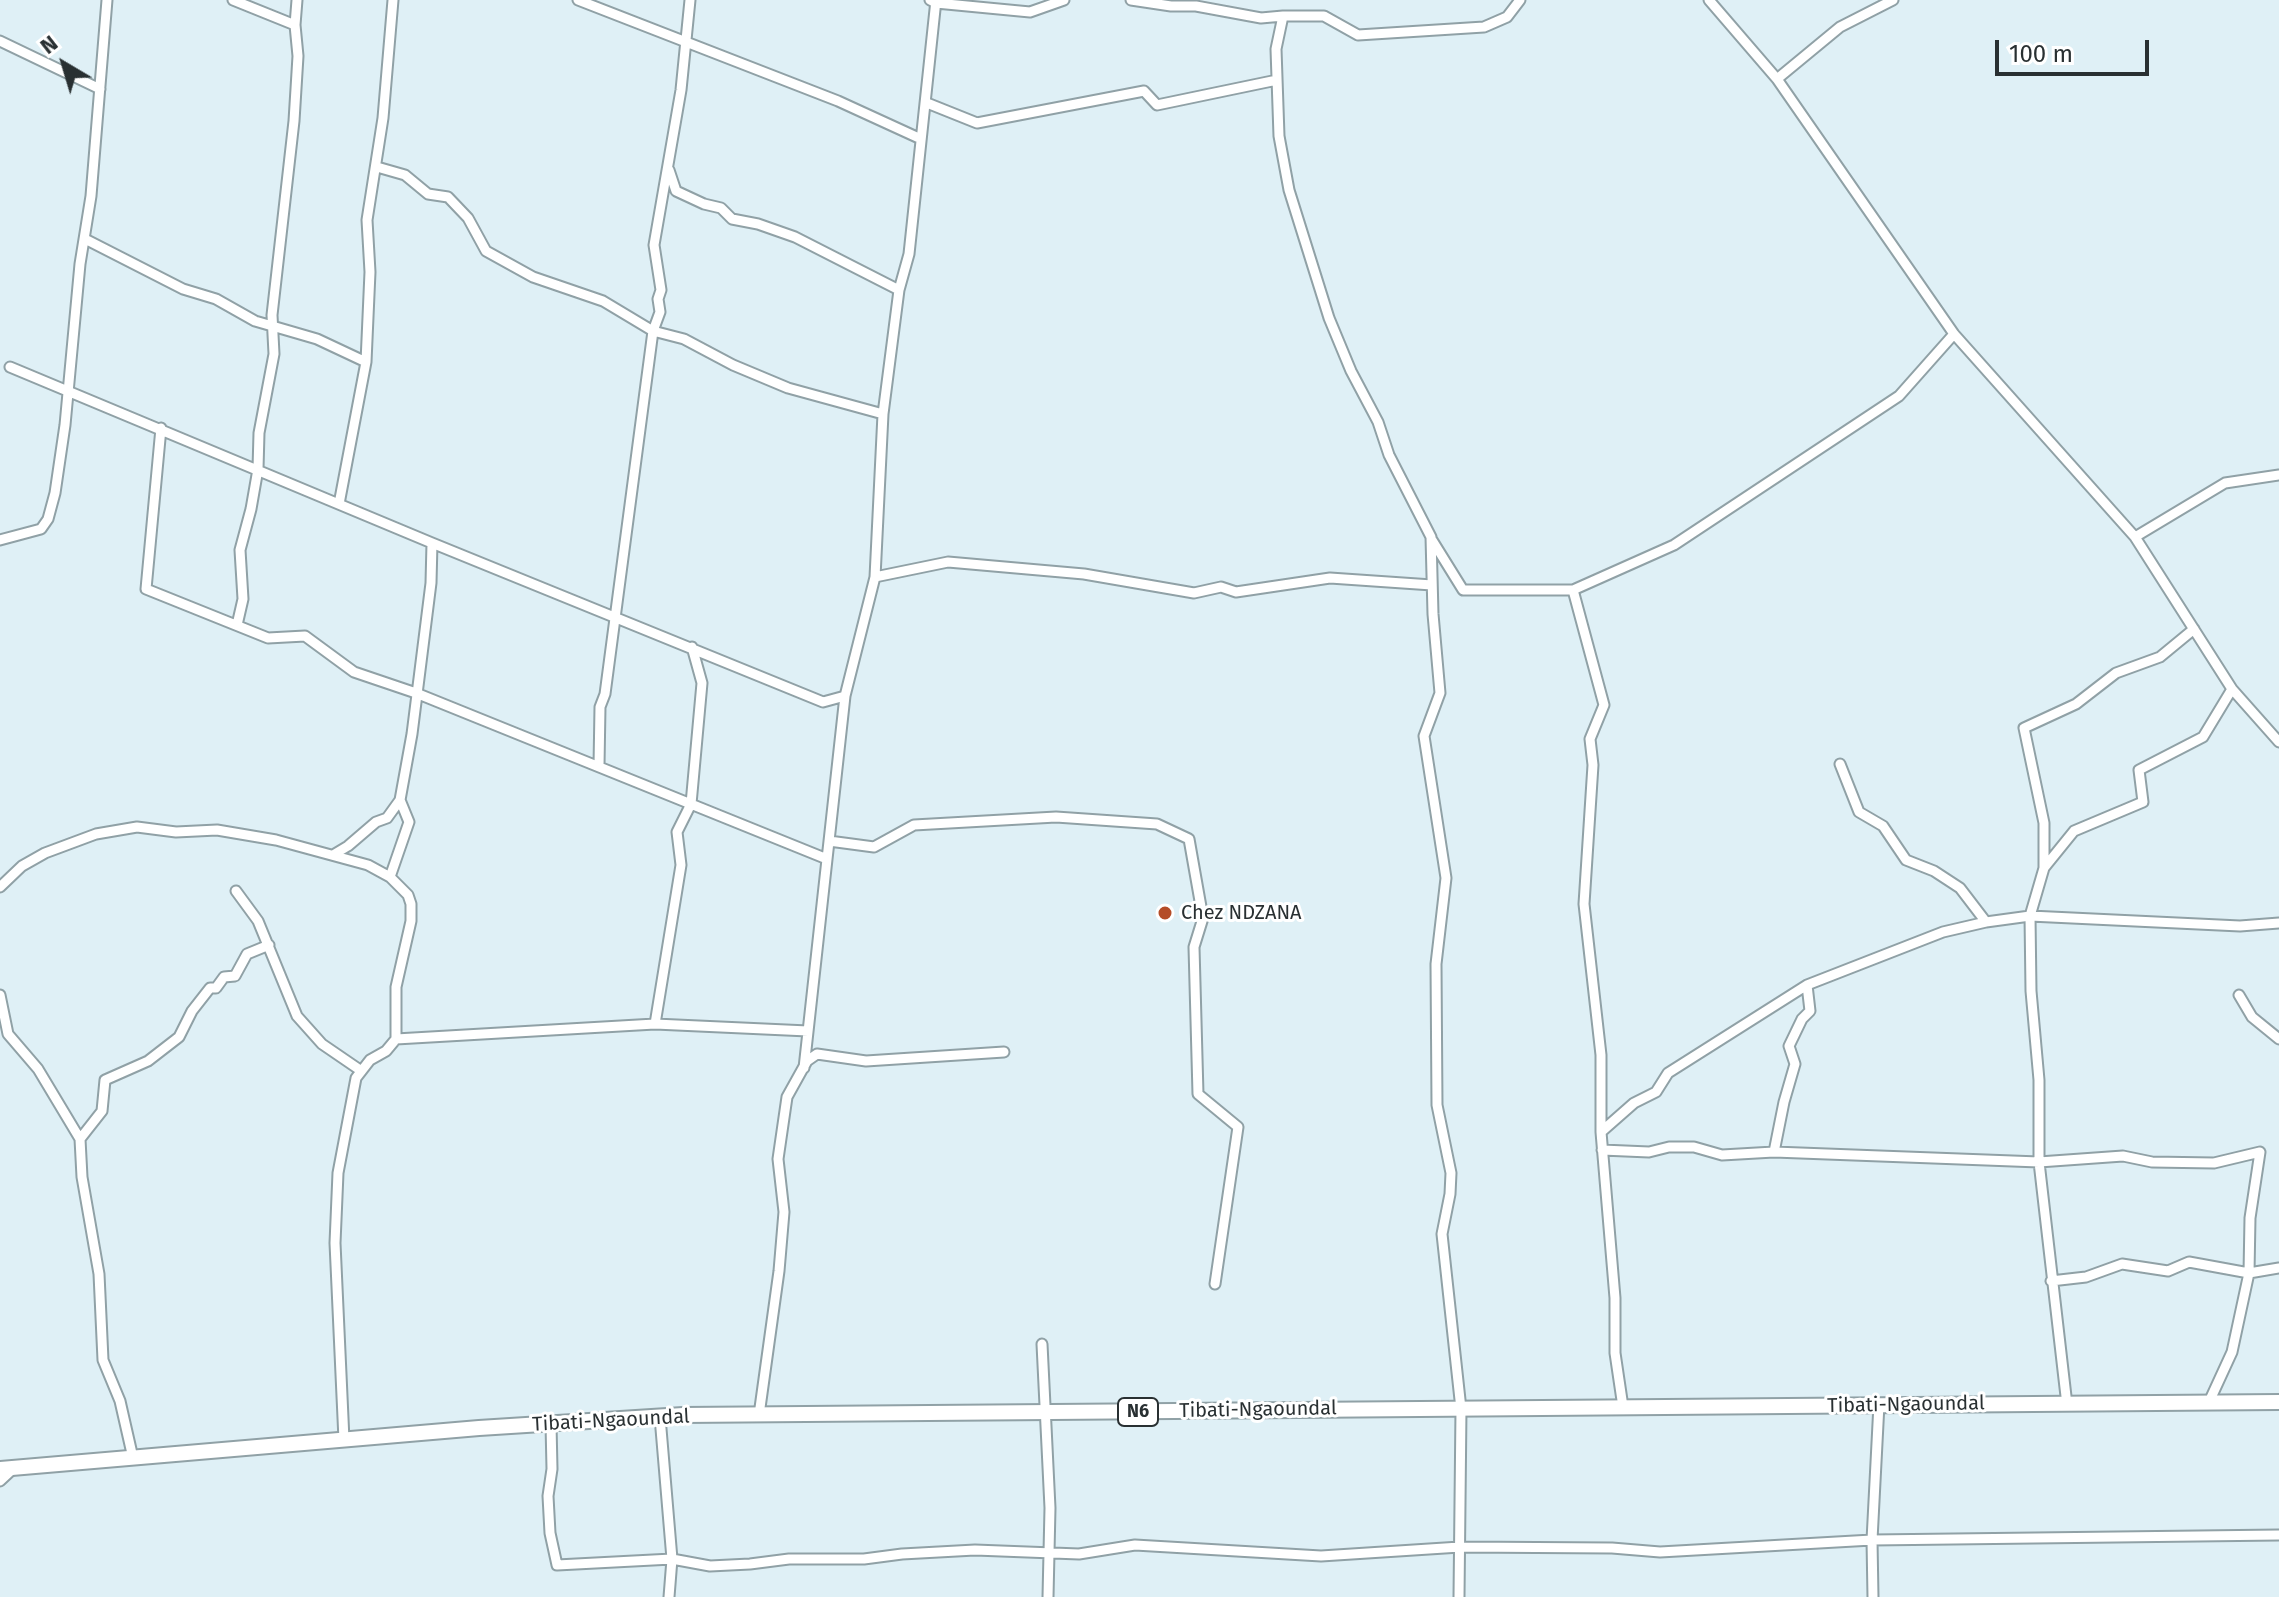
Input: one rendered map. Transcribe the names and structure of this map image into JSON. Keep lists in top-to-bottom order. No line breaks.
{"streets":{"highway":["Tibati-Ngaoundal","N6"]},"places":["Chez NDZANA"],"scale_bar":"100 m","north":"top left"}
